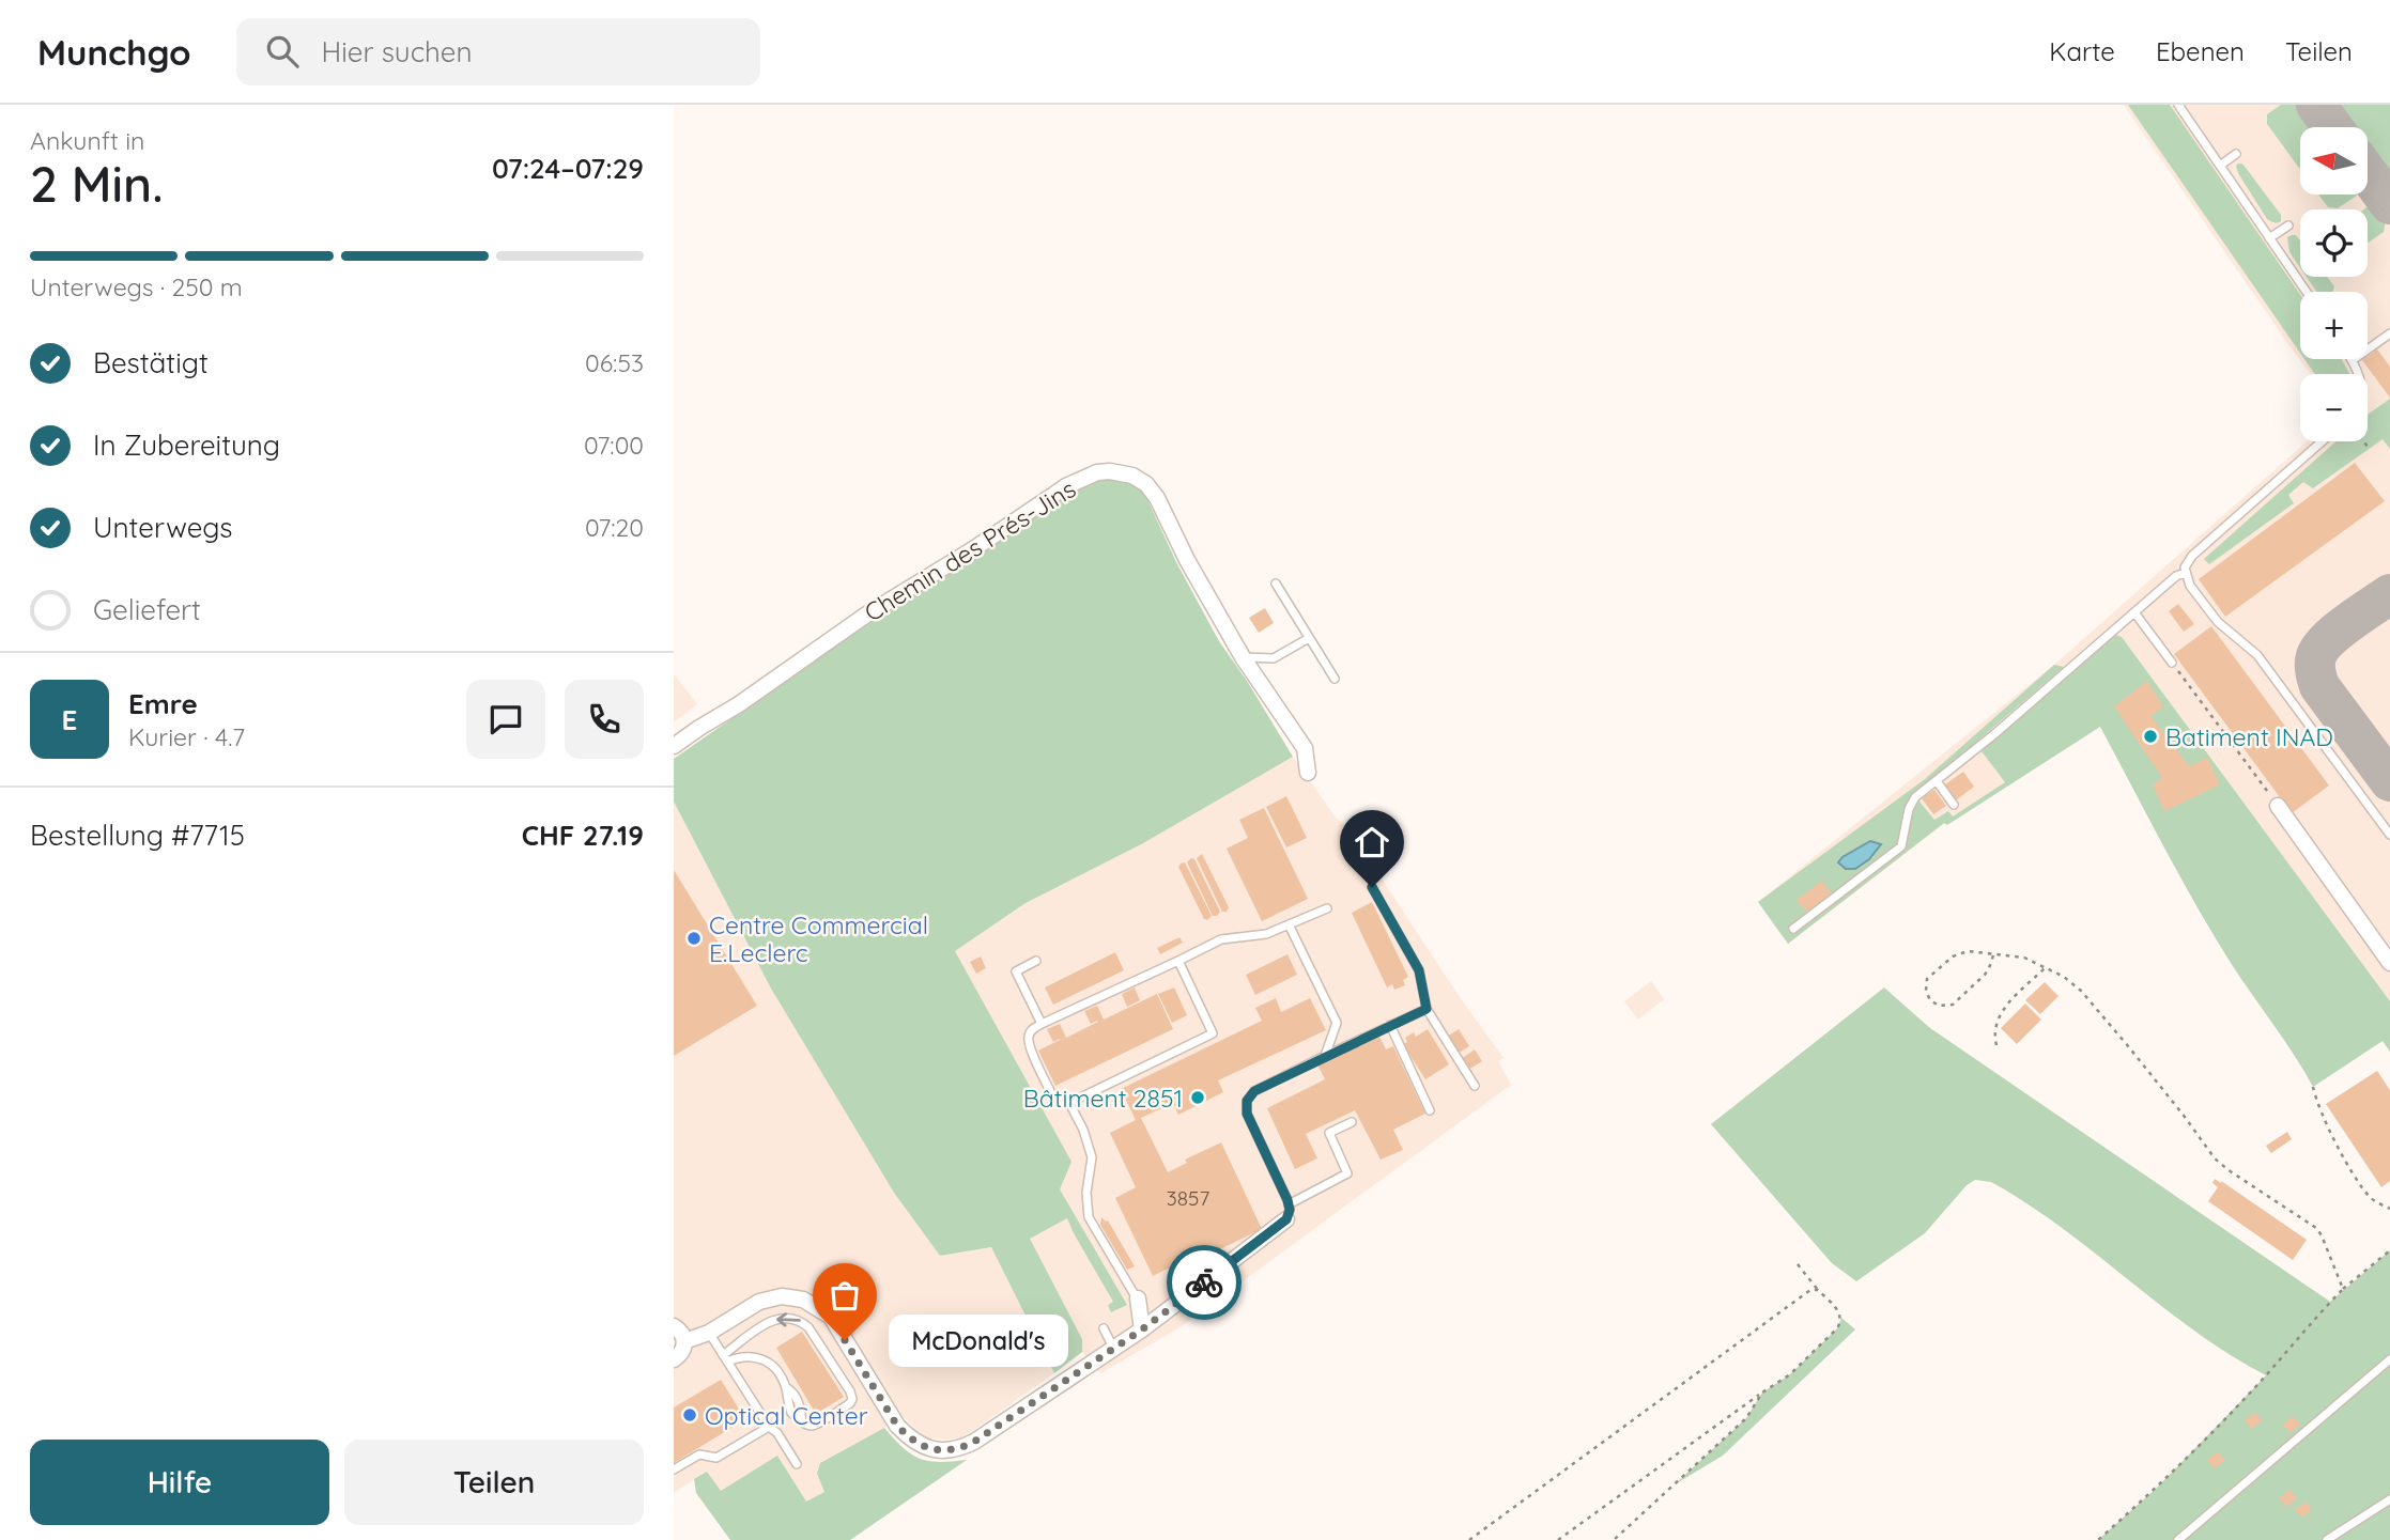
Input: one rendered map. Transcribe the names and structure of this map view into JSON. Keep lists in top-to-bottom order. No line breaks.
{"streets":{"street":["Chemin des Prés-Jins"]},"places":["Batiment INAD","Centre Commercial E.Leclerc","Bâtiment 2851","McDonald's","Optical Center"],"house_numbers":["3857"],"north":"left","page":{"header":"Munchgo","search":"Hier suchen","nav":["Karte","Ebenen","Teilen"],"heading":["2 Min.","Ankunft in","07:24–07:29"],"panel":["Emre","Kurier · 4.7","Bestellung #7715","CHF 27.19"],"map_buttons":["+","−"],"bar":"Unterwegs · 250 m","list":[["Bestätigt","06:53"],["In Zubereitung","07:00"],["Unterwegs","07:20"],"Geliefert"],"round":"E","bubble":"McDonald's","buttons":["Hilfe","Teilen"]}}
